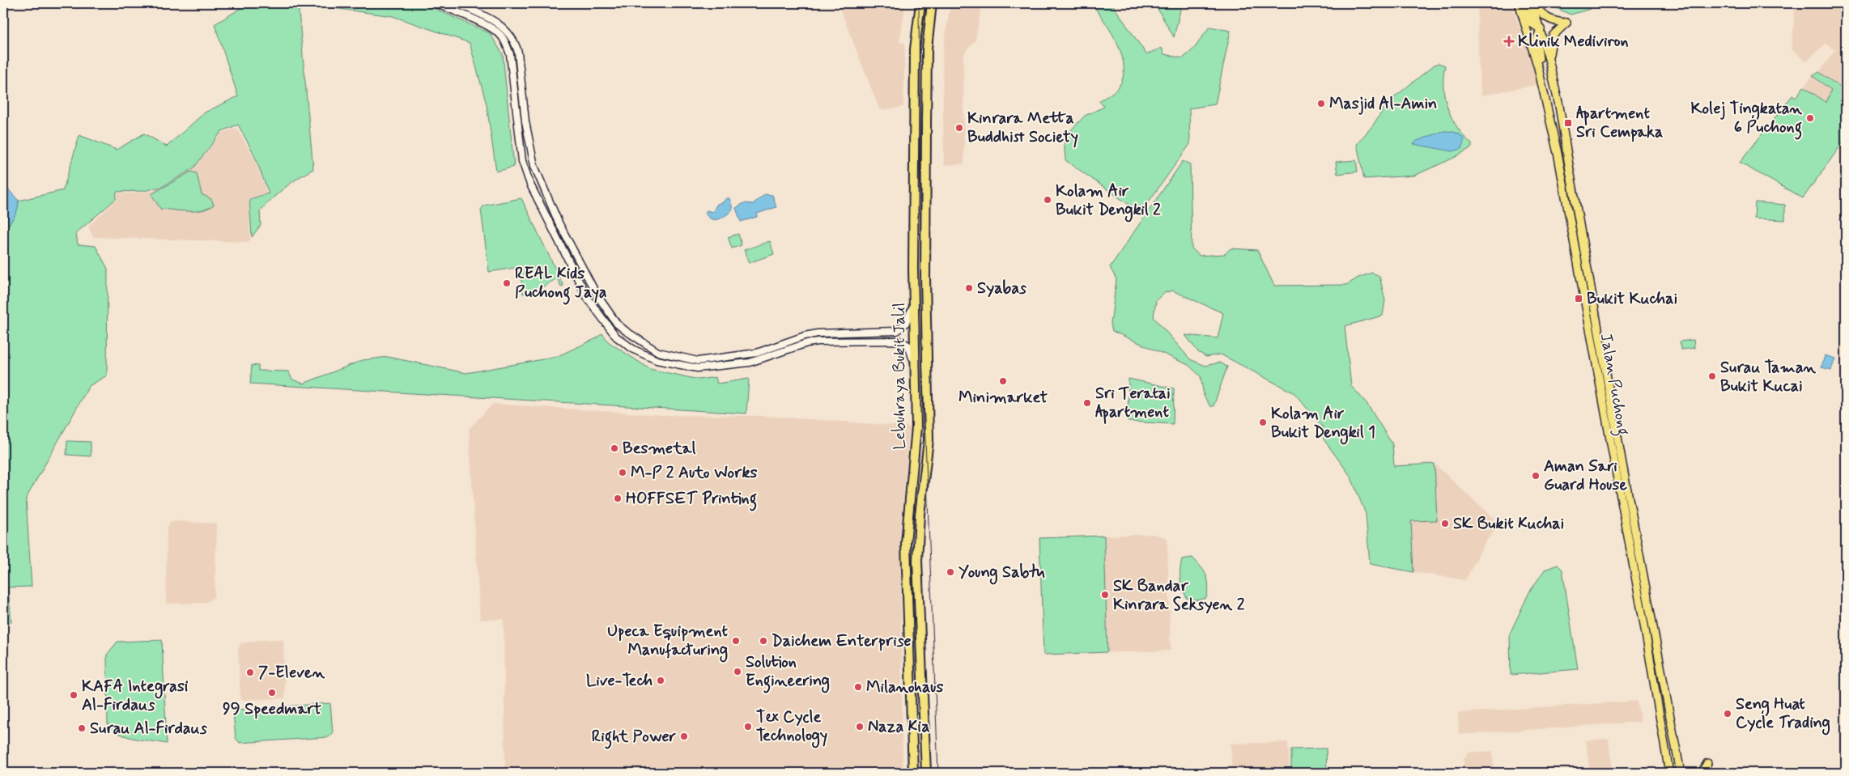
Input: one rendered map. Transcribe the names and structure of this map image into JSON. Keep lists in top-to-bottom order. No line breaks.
{"streets":{"highway":["Lebuhraya Bukit Jalil"],"main road":["Jalan Puchong"]},"places":{"health":["Klinik Mediviron"],"other":["Masjid Al-Amin","Kolej Tingkatan 6 Puchong","Kinrara Metta Buddhist Society","Kolam Air Bukit Dengkil 2","REAL Kids Puchong Jaya","Syabas","Surau Taman Bukit Kucai","Minimarket","Sri Teratai Apartment","Kolam Air Bukit Dengkil 1","Besmetal","M-P 2 Auto Works","Aman Sari Guard House","HOFFSET Printing","SK Bukit Kuchai","Young Sabtu","SK Bandar Kinrara Seksyen 2","Upeca Equipment Manufacturing","Daichem Enterprise","Solution Engineering","7-Eleven","Live-Tech","Milanohaus","99 Speedmart","KAFA Integrasi Al-Firdaus","Seng Huat Cycle Trading","Tex Cycle Technology","Naza Kia","Surau Al-Firdaus","Right Power"],"transit":["Apartment Sri Cempaka","Bukit Kuchai"]}}
